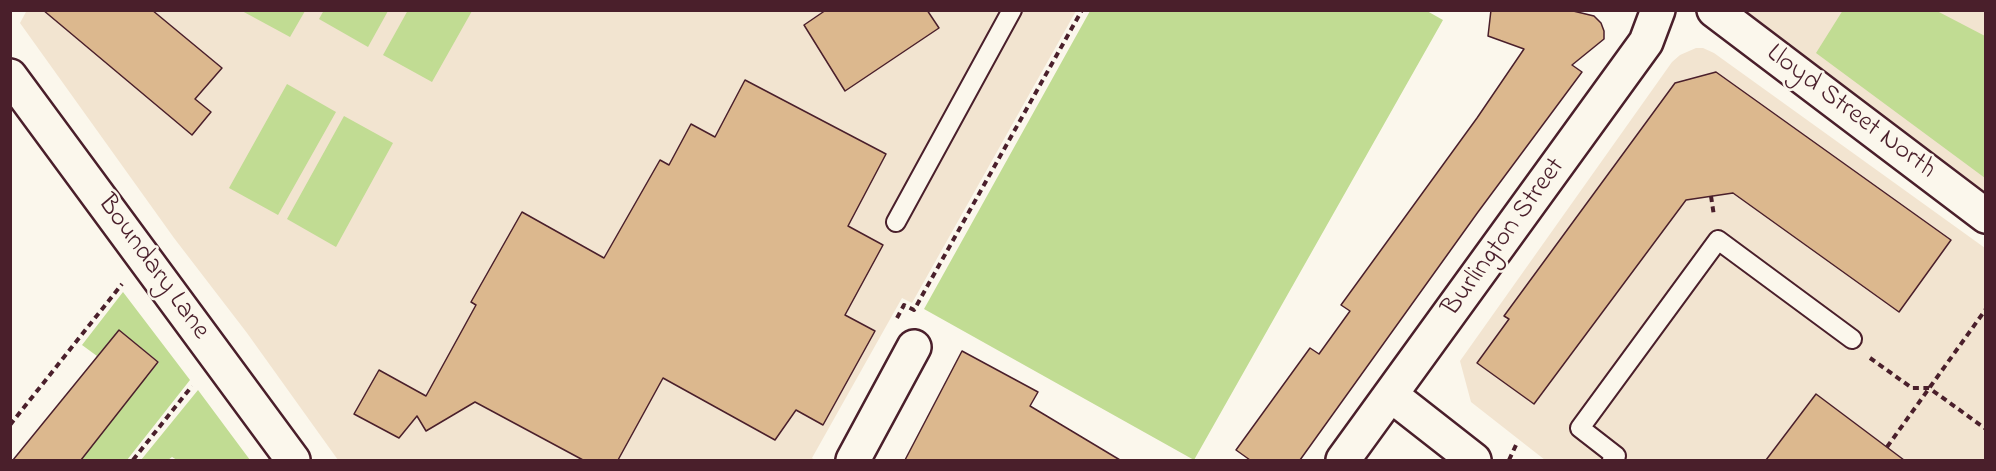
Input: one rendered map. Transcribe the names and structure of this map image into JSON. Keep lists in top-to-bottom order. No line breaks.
{"streets":{"street":["Lloyd Street North","Burlington Street","Boundary Lane"]}}
